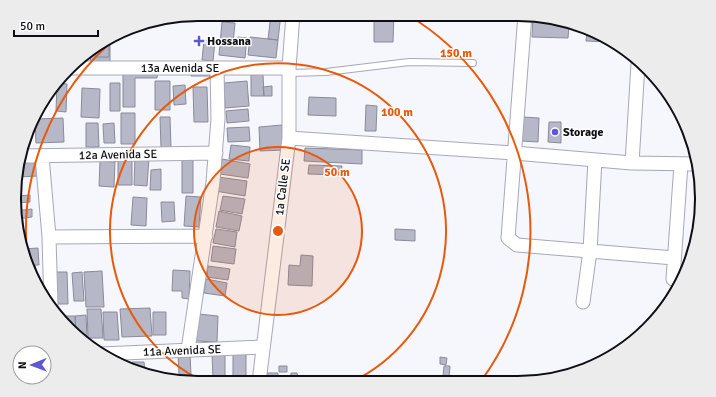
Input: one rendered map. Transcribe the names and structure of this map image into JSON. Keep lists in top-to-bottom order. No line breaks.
{"streets":{"street":["13a Avenida SE","12a Avenida SE","1a Calle SE","11a Avenida SE"]},"crossings":[["13a Avenida SE","1a Calle SE"],["1a Calle SE","11a Avenida SE"]],"places":{"health":["Hossana"],"other":["Storage"]},"scale_bar":"50 m","north":"left","rings":["150 m","100 m","50 m"]}
